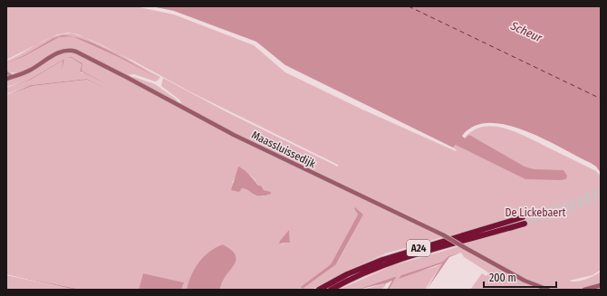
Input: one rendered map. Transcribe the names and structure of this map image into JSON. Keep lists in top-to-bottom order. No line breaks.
{"streets":{"highway":["A24"],"street":["Maassluissedijk"]},"water":["Scheur"],"parks":["De Lickebaert"],"scale_bar":"200 m"}
